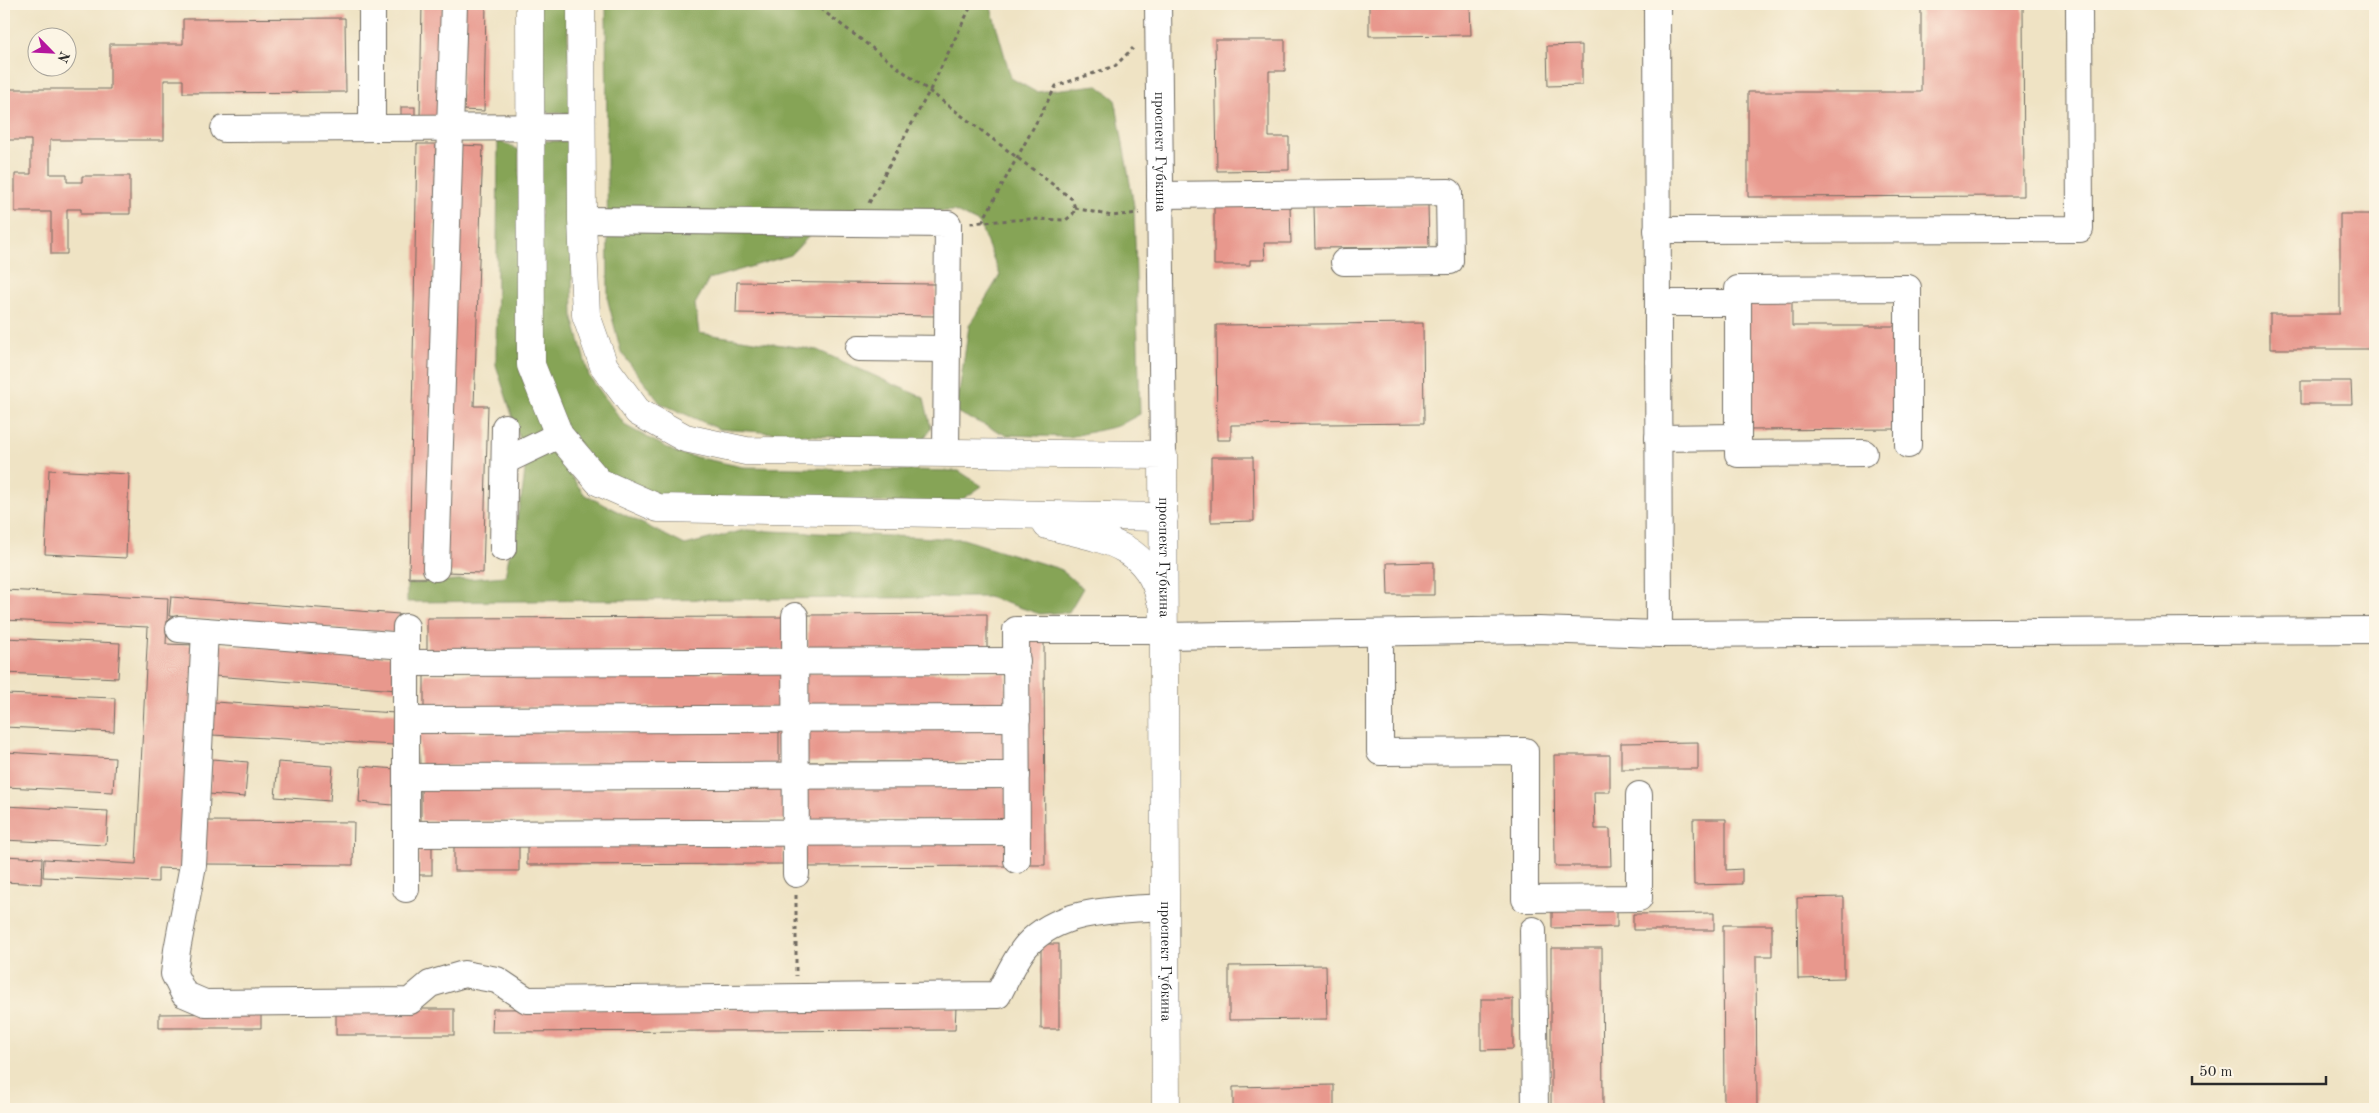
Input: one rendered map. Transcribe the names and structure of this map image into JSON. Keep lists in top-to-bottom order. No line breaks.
{"streets":{"main road":["проспект Губкина"]},"scale_bar":"50 m","north":"bottom right"}
